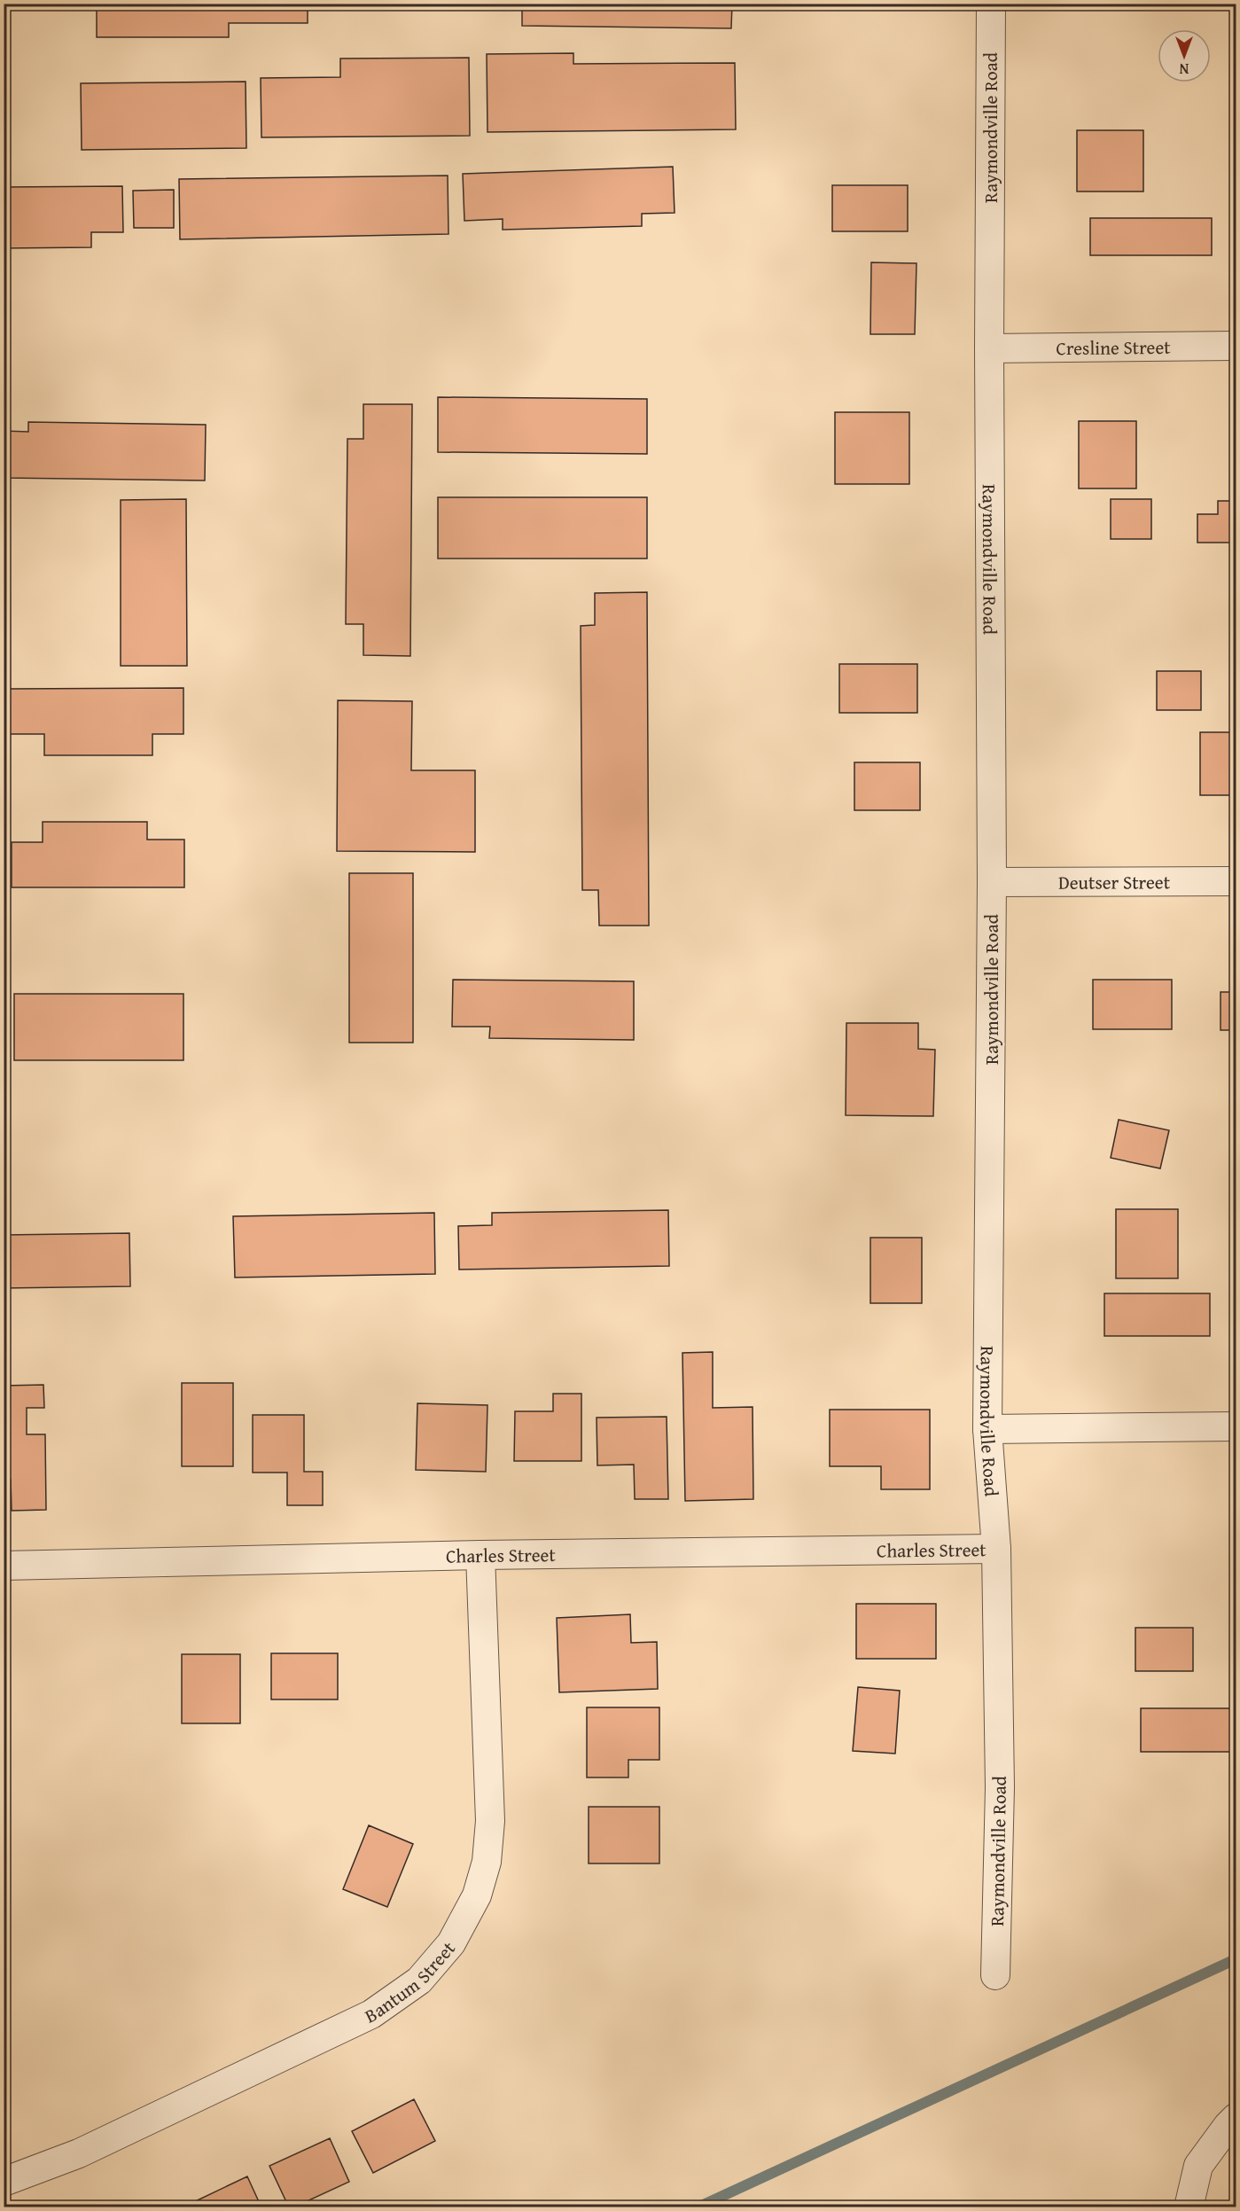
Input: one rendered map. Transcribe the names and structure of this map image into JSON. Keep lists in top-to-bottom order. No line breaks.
{"streets":{"street":["Raymondville Road","Cresline Street","Deutser Street","Charles Street","Bantum Street"]},"crossings":[["Raymondville Road","Cresline Street"],["Raymondville Road","Deutser Street"],["Raymondville Road","Charles Street"],["Charles Street","Bantum Street"]],"north":"bottom"}
